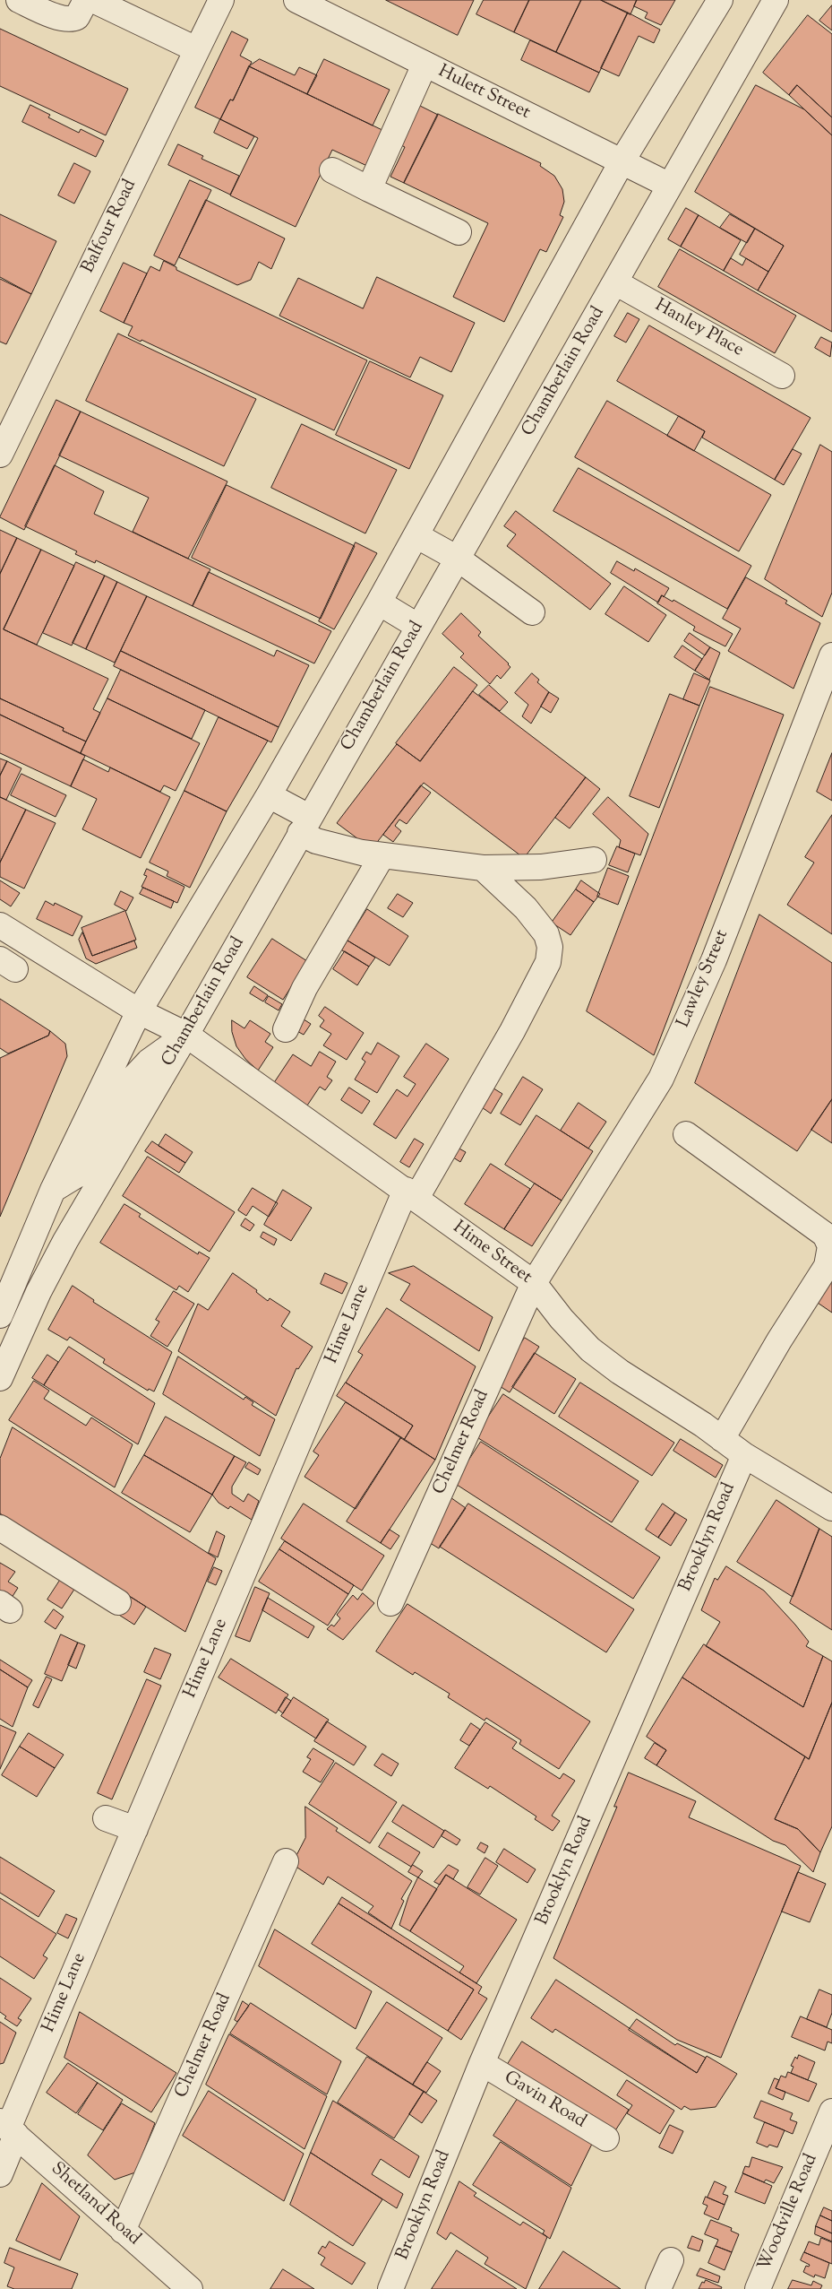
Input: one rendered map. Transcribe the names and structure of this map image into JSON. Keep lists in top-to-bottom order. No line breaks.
{"streets":{"street":["Hulett Street","Balfour Road","Hanley Place","Chamberlain Road","Lawley Street","Hime Street","Hime Lane","Chelmer Road","Brooklyn Road","Gavin Road","Shetland Road","Woodville Road"]},"crossings":[["Hulett Street","Chamberlain Road"],["Hanley Place","Chamberlain Road"],["Chamberlain Road","Hime Street"],["Lawley Street","Hime Street"],["Lawley Street","Chelmer Road"],["Hime Street","Hime Lane"],["Hime Street","Chelmer Road"],["Hime Street","Brooklyn Road"],["Hime Lane","Shetland Road"],["Chelmer Road","Shetland Road"],["Brooklyn Road","Gavin Road"]]}
